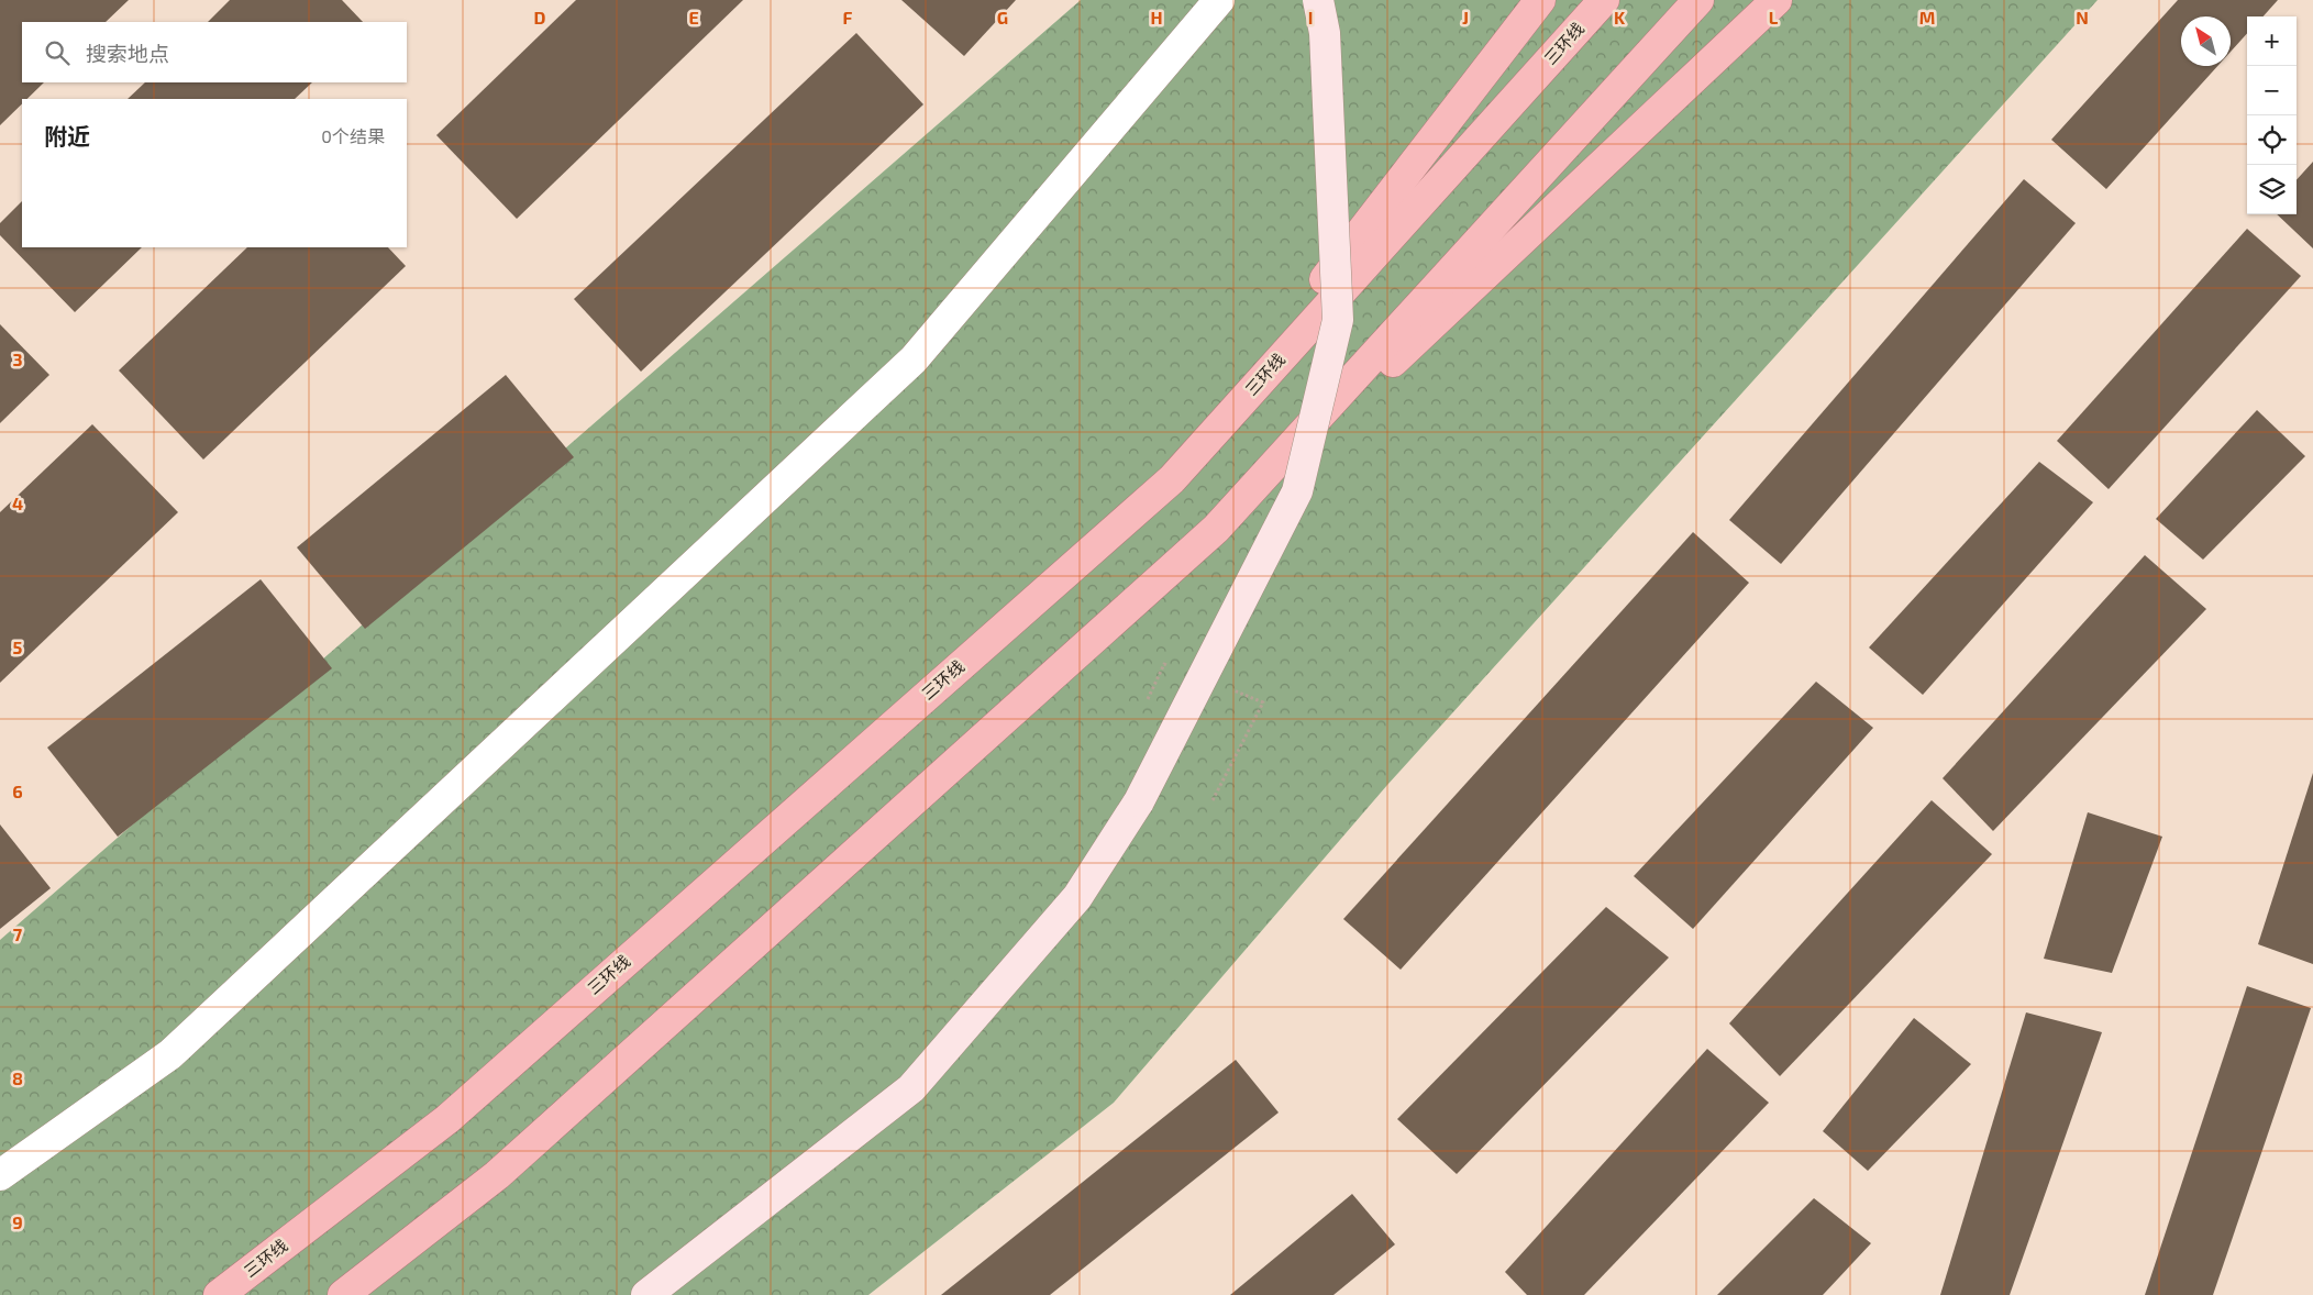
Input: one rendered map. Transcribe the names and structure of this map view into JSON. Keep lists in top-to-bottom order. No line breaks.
{"streets":{"highway":["三环线"]},"north":"top left","page":{"map_buttons":["+","−"],"search":"搜索地点","heading":["附近","0个结果"]},"grid":{"columns":["D","E","F","G","H","I","J","K","L","M","N"],"rows":["3","4","5","6","7","8","9"]}}
